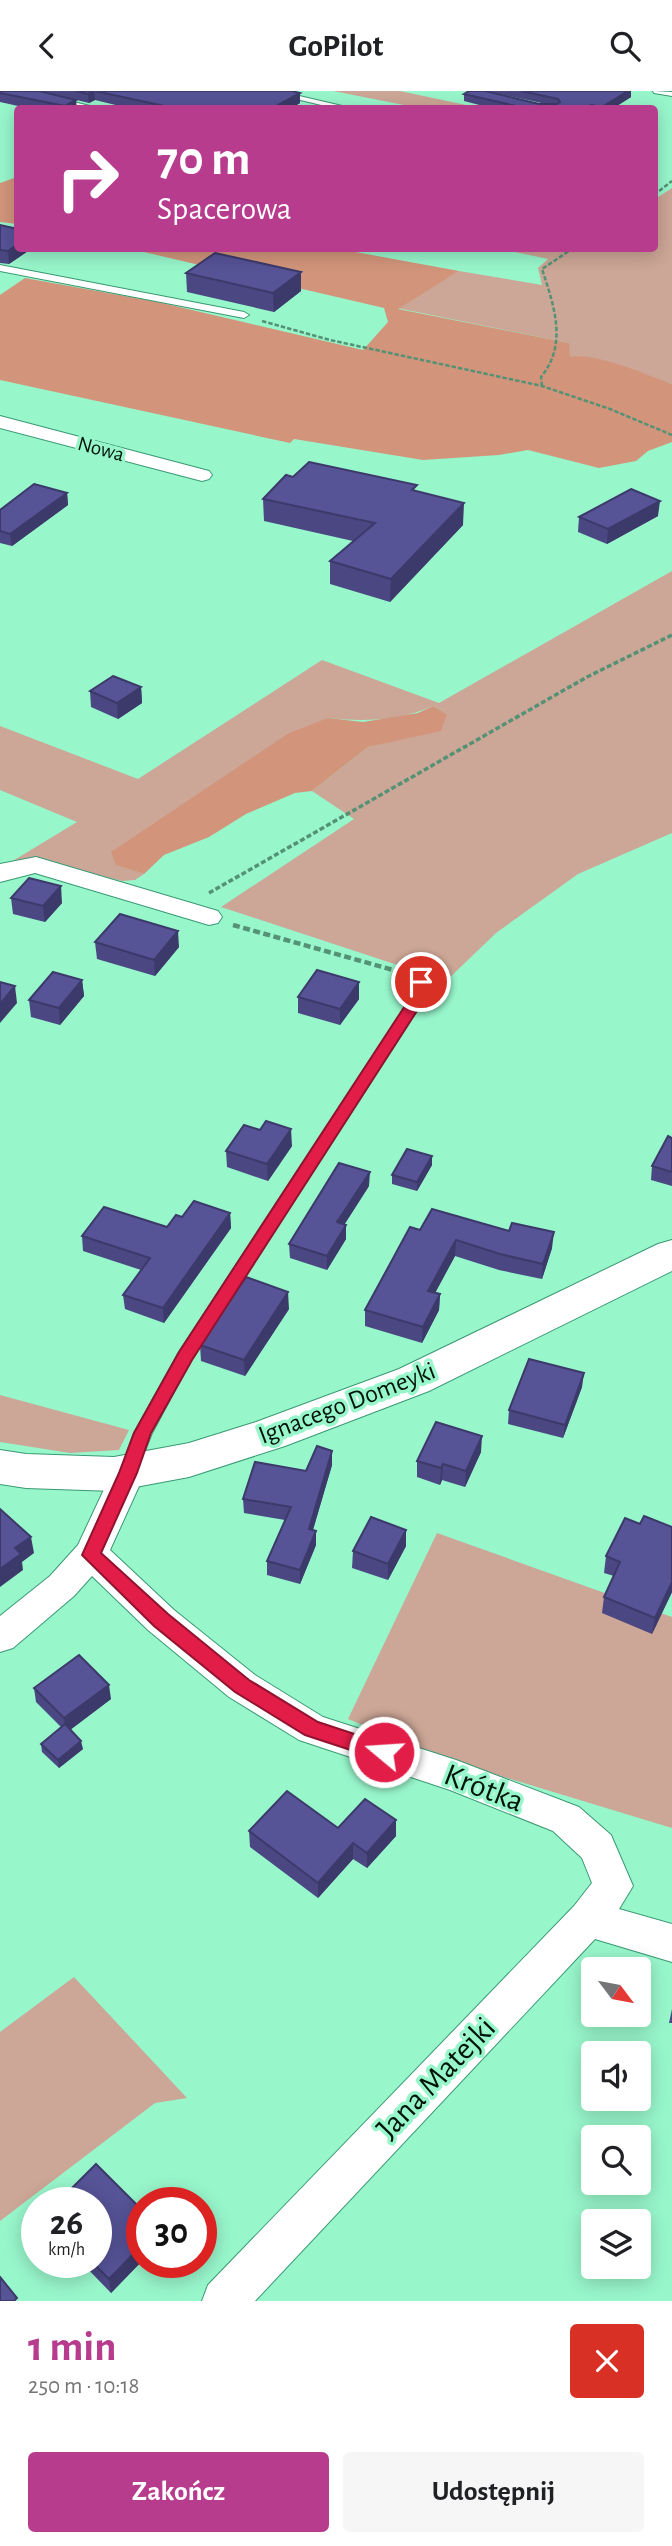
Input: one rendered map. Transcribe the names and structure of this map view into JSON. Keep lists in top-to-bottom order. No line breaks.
{"streets":{"street":["Nowa","Ignacego Domeyki","Krótka","Jana Matejki"]},"crossings":[["Krótka","Jana Matejki"]],"north":"bottom right","page":{"header":"GoPilot","turn":["70 m","Spacerowa"],"speed":"26 km/h","limit":"30","heading":["1 min","250 m · 10:18"],"buttons":["Zakończ","Udostępnij"]}}
